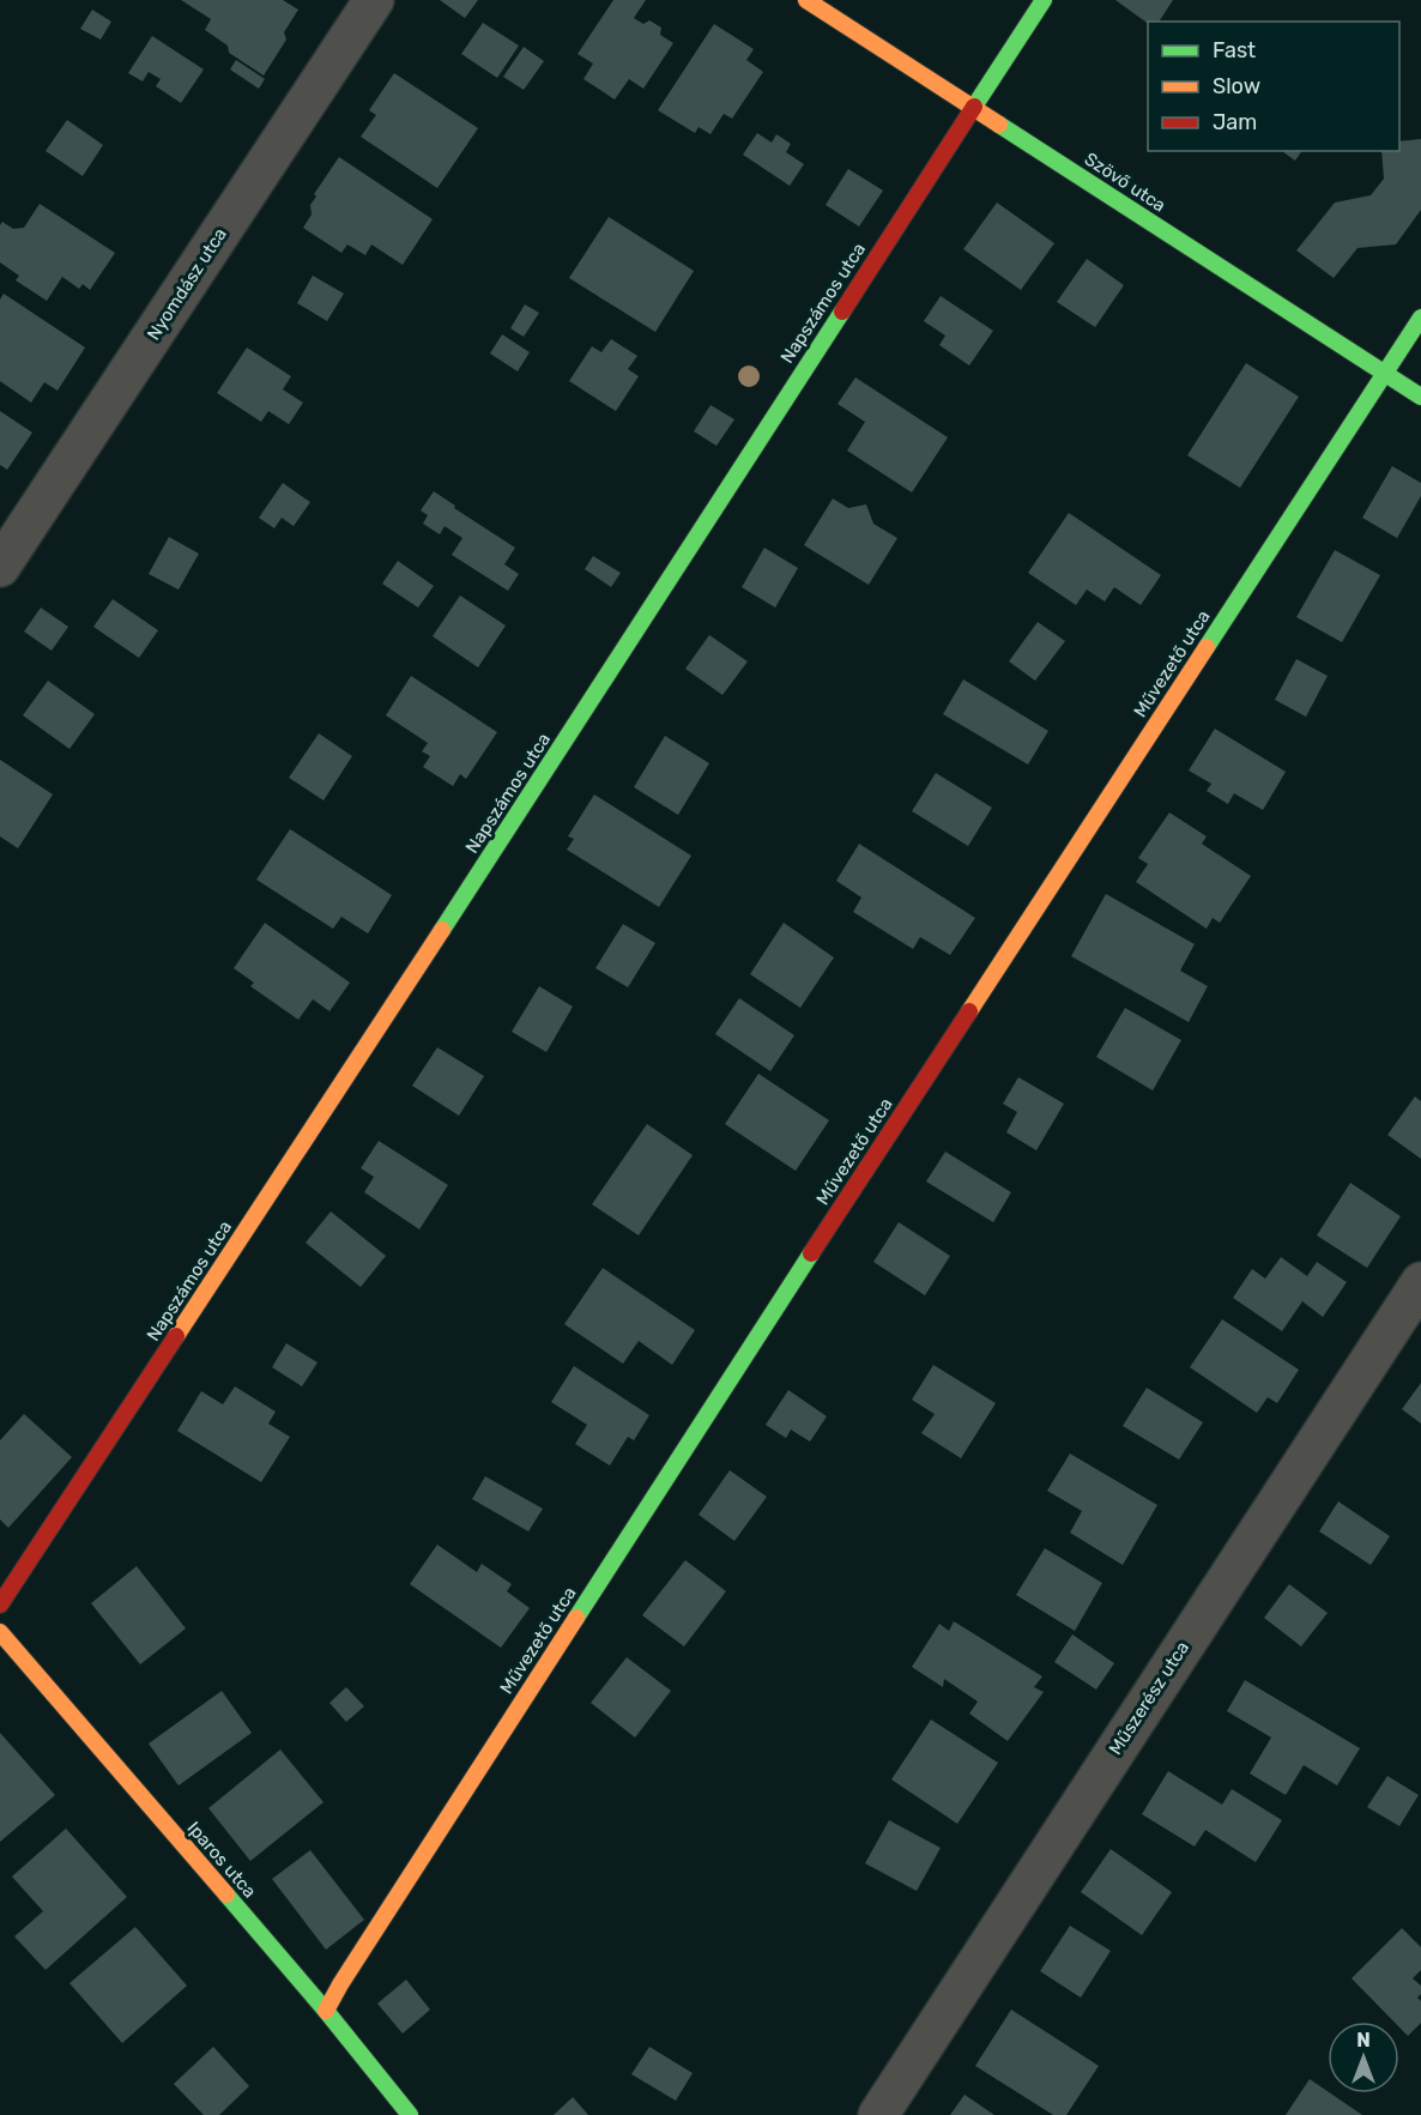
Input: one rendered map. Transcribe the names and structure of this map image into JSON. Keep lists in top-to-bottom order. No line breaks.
{"streets":{"street":["Szövő utca","Nyomdász utca","Napszámos utca","Művezető utca","Műszerész utca","Iparos utca"]},"crossings":[["Szövő utca","Napszámos utca"],["Szövő utca","Művezető utca"],["Művezető utca","Iparos utca"]],"legend":["Fast","Slow","Jam"],"north":"top"}
